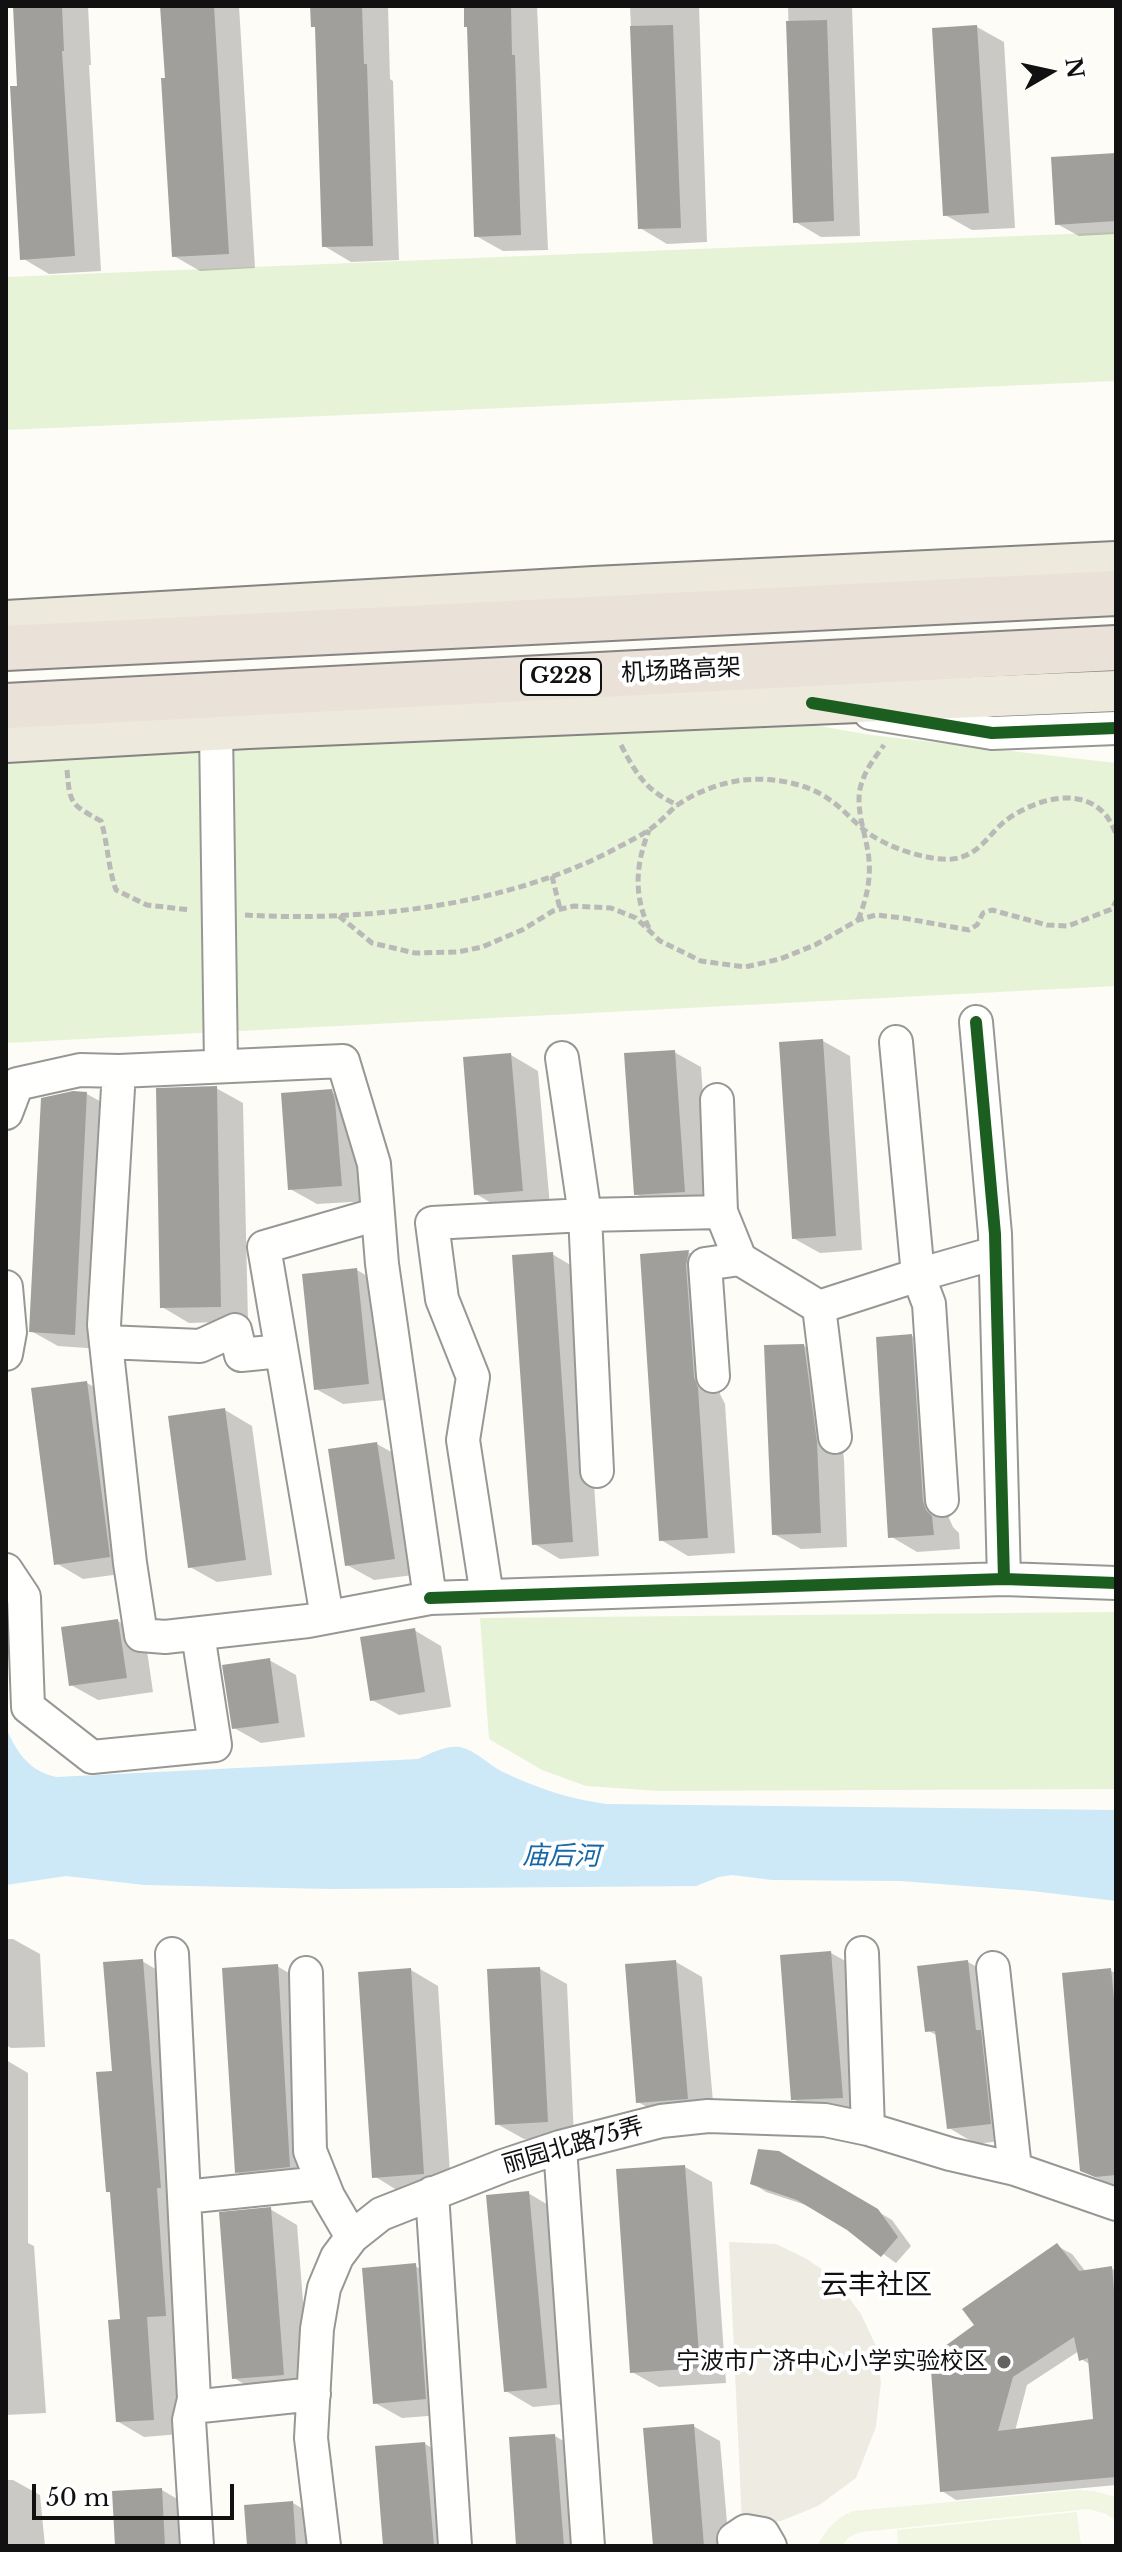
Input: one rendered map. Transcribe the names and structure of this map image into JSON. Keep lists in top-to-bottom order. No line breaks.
{"streets":{"highway":["机场路高架","G228"],"street":["丽园北路75弄"]},"districts":["云丰社区"],"water":["庙后河"],"places":["宁波市广济中心小学实验校区"],"scale_bar":"50 m","north":"right"}
